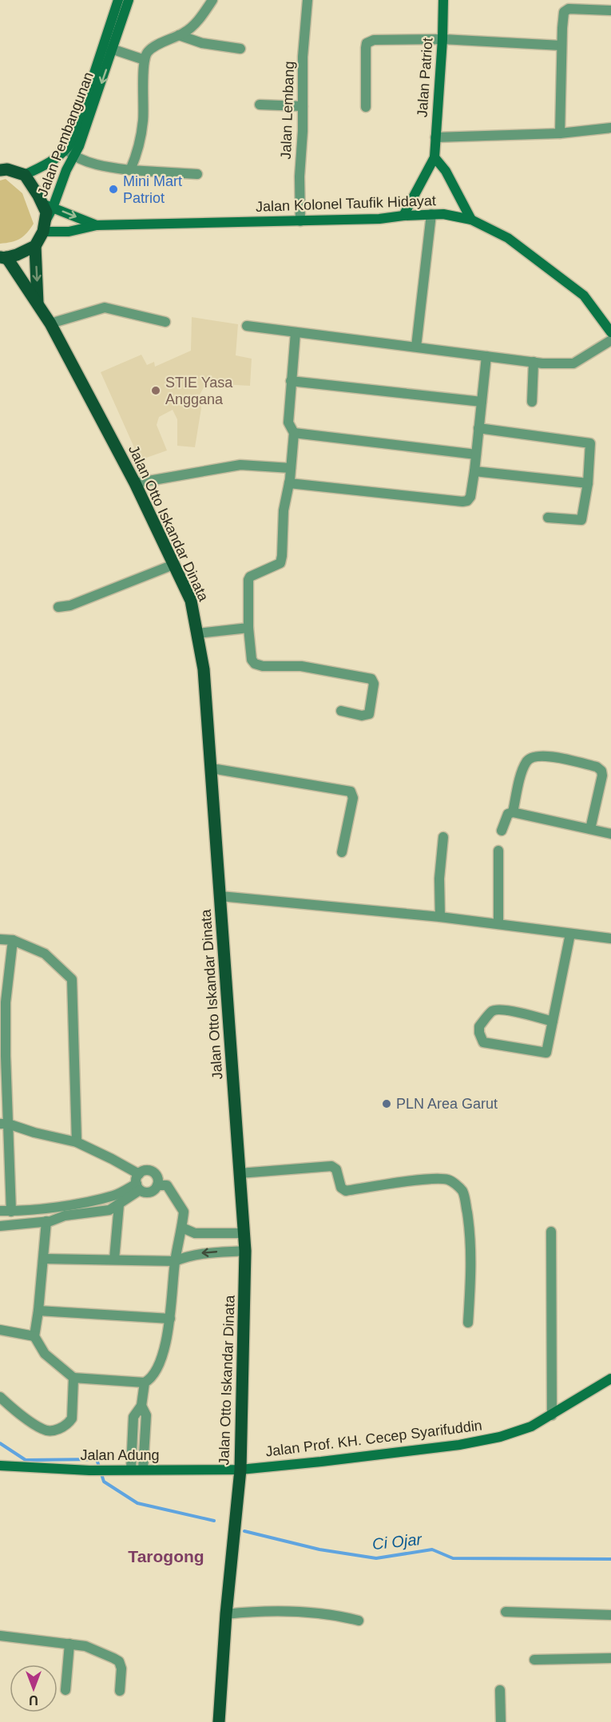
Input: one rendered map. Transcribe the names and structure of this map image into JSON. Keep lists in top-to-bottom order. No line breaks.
{"streets":{"main road":["Jalan Patriot","Jalan Pembangunan","Jalan Kolonel Taufik Hidayat","Jalan Otto Iskandar Dinata","Jalan Prof. KH. Cecep Syarifuddin","Jalan Adung"],"street":["Jalan Lembang"]},"crossings":[["Jalan Patriot","Jalan Kolonel Taufik Hidayat"],["Jalan Lembang","Jalan Kolonel Taufik Hidayat"],["Jalan Otto Iskandar Dinata","Jalan Prof. KH. Cecep Syarifuddin"],["Jalan Otto Iskandar Dinata","Jalan Adung"],["Jalan Prof. KH. Cecep Syarifuddin","Jalan Adung"]],"districts":["Tarogong"],"water":["Ci Ojar"],"places":["Mini Mart Patriot","STIE Yasa Anggana","PLN Area Garut"],"north":"bottom"}
